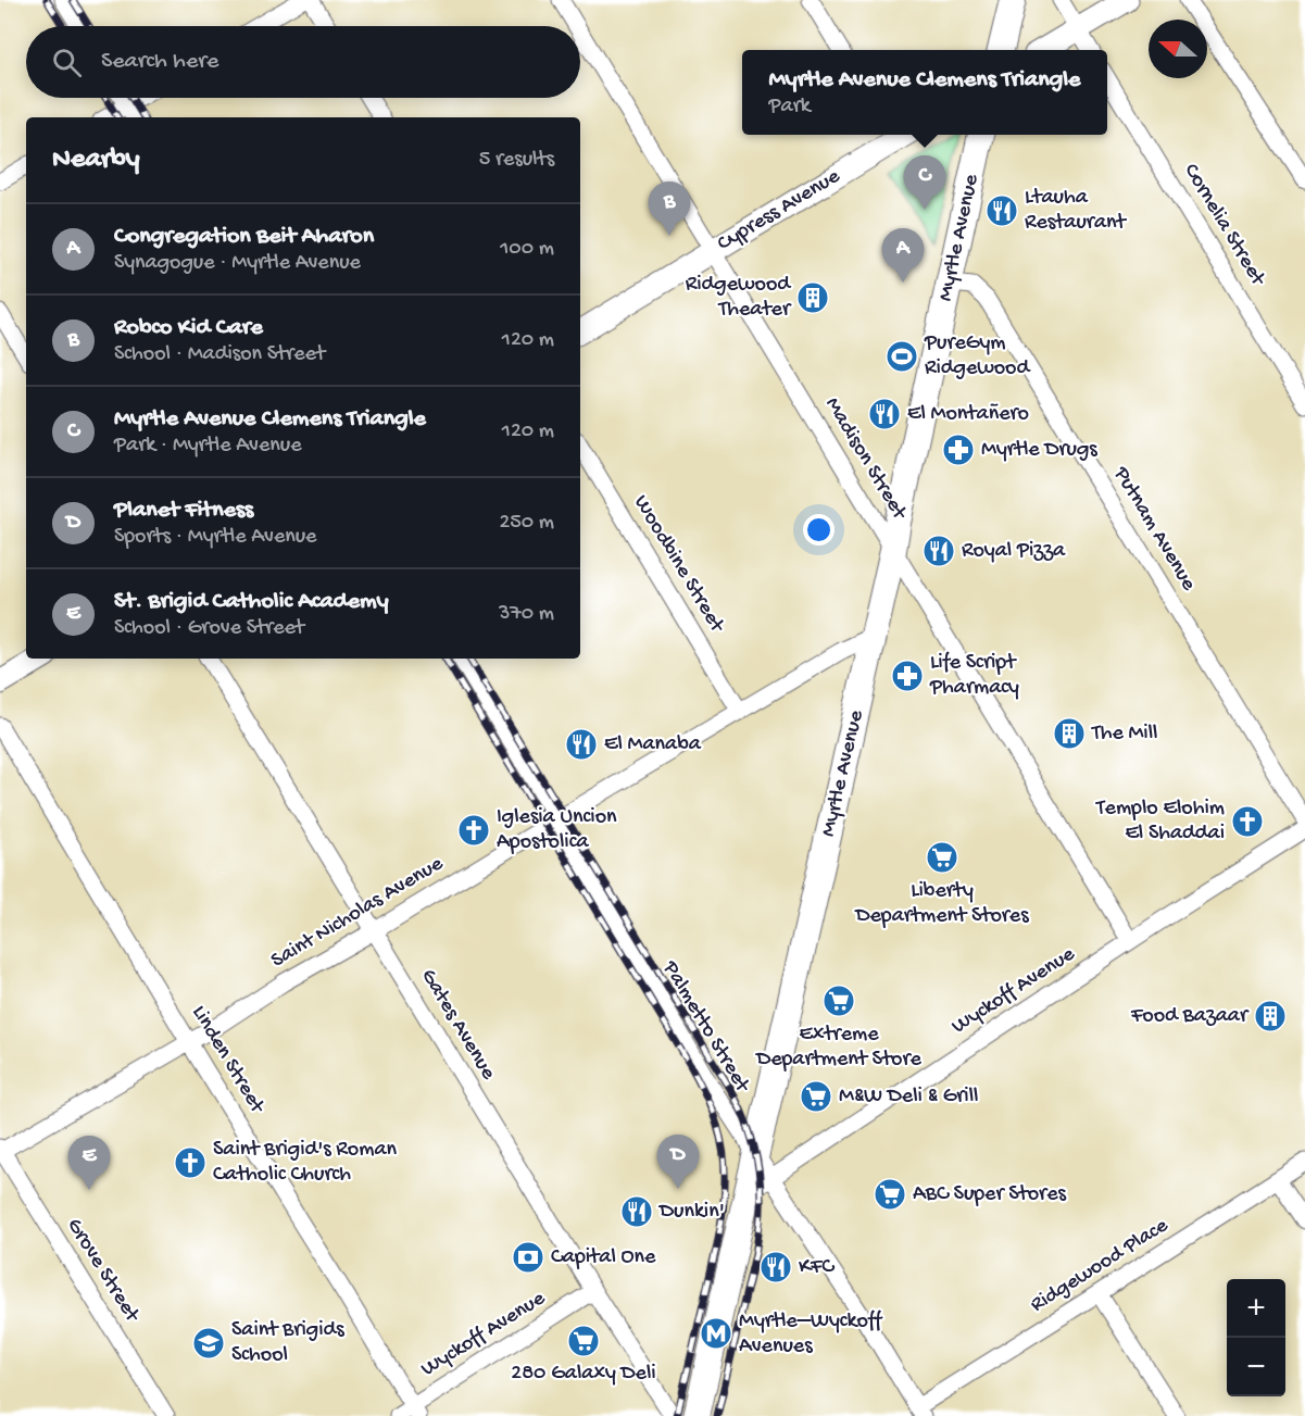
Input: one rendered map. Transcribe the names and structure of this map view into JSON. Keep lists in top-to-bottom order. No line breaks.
{"streets":{"main road":["Cypress Avenue","Myrtle Avenue"],"street":["Cornelia Street","Madison Street","Putnam Avenue","Woodbine Street","Saint Nicholas Avenue","Wyckoff Avenue","Gates Avenue","Palmetto Street","Linden Street","Ridgewood Place","Grove Street"]},"crossings":[["Cypress Avenue","Madison Street"],["Myrtle Avenue","Madison Street"],["Myrtle Avenue","Putnam Avenue"],["Myrtle Avenue","Saint Nicholas Avenue"],["Myrtle Avenue","Wyckoff Avenue"],["Myrtle Avenue","Palmetto Street"],["Madison Street","Wyckoff Avenue"],["Woodbine Street","Saint Nicholas Avenue"],["Saint Nicholas Avenue","Gates Avenue"],["Saint Nicholas Avenue","Palmetto Street"],["Saint Nicholas Avenue","Linden Street"],["Saint Nicholas Avenue","Grove Street"],["Wyckoff Avenue","Gates Avenue"],["Wyckoff Avenue","Palmetto Street"],["Wyckoff Avenue","Linden Street"],["Palmetto Street","Ridgewood Place"]],"places":{"restaurant":["Ltauha Restaurant","El Montañero","Royal Pizza","El Manaba","Dunkin'","KFC"],"building":["Ridgewood Theater","The Mill","Food Bazaar"],"sports":["PureGym Ridgewood"],"pharmacy":["Myrtle Drugs","Life Script Pharmacy"],"church":["Templo Elohim El Shaddai","Iglesia Uncion Apostolica","Saint Brigid's Roman Catholic Church"],"supermarket":["Liberty Department Stores","Extreme Department Store","M&W Deli & Grill","ABC Super Stores","280 Galaxy Deli"],"bank":["Capital One"],"metro station":["Myrtle–Wyckoff Avenues"],"school or university":["Saint Brigids School"]},"north":"left","page":{"search":"Search here","popup":["Myrtle Avenue Clemens Triangle","Park"],"heading":["Nearby","5 results"],"pins":["C","B","A","D","E"],"list":[{"mark":"A","name":"Congregation Beit Aharon","note":"Synagogue · Myrtle Avenue","value":"100 m"},{"mark":"B","name":"Robco Kid Care","note":"School · Madison Street","value":"120 m"},{"mark":"C","name":"Myrtle Avenue Clemens Triangle","note":"Park · Myrtle Avenue","value":"120 m"},{"mark":"D","name":"Planet Fitness","note":"Sports · Myrtle Avenue","value":"250 m"},{"mark":"E","name":"St. Brigid Catholic Academy","note":"School · Grove Street","value":"370 m"}],"map_buttons":["+","−"]}}
